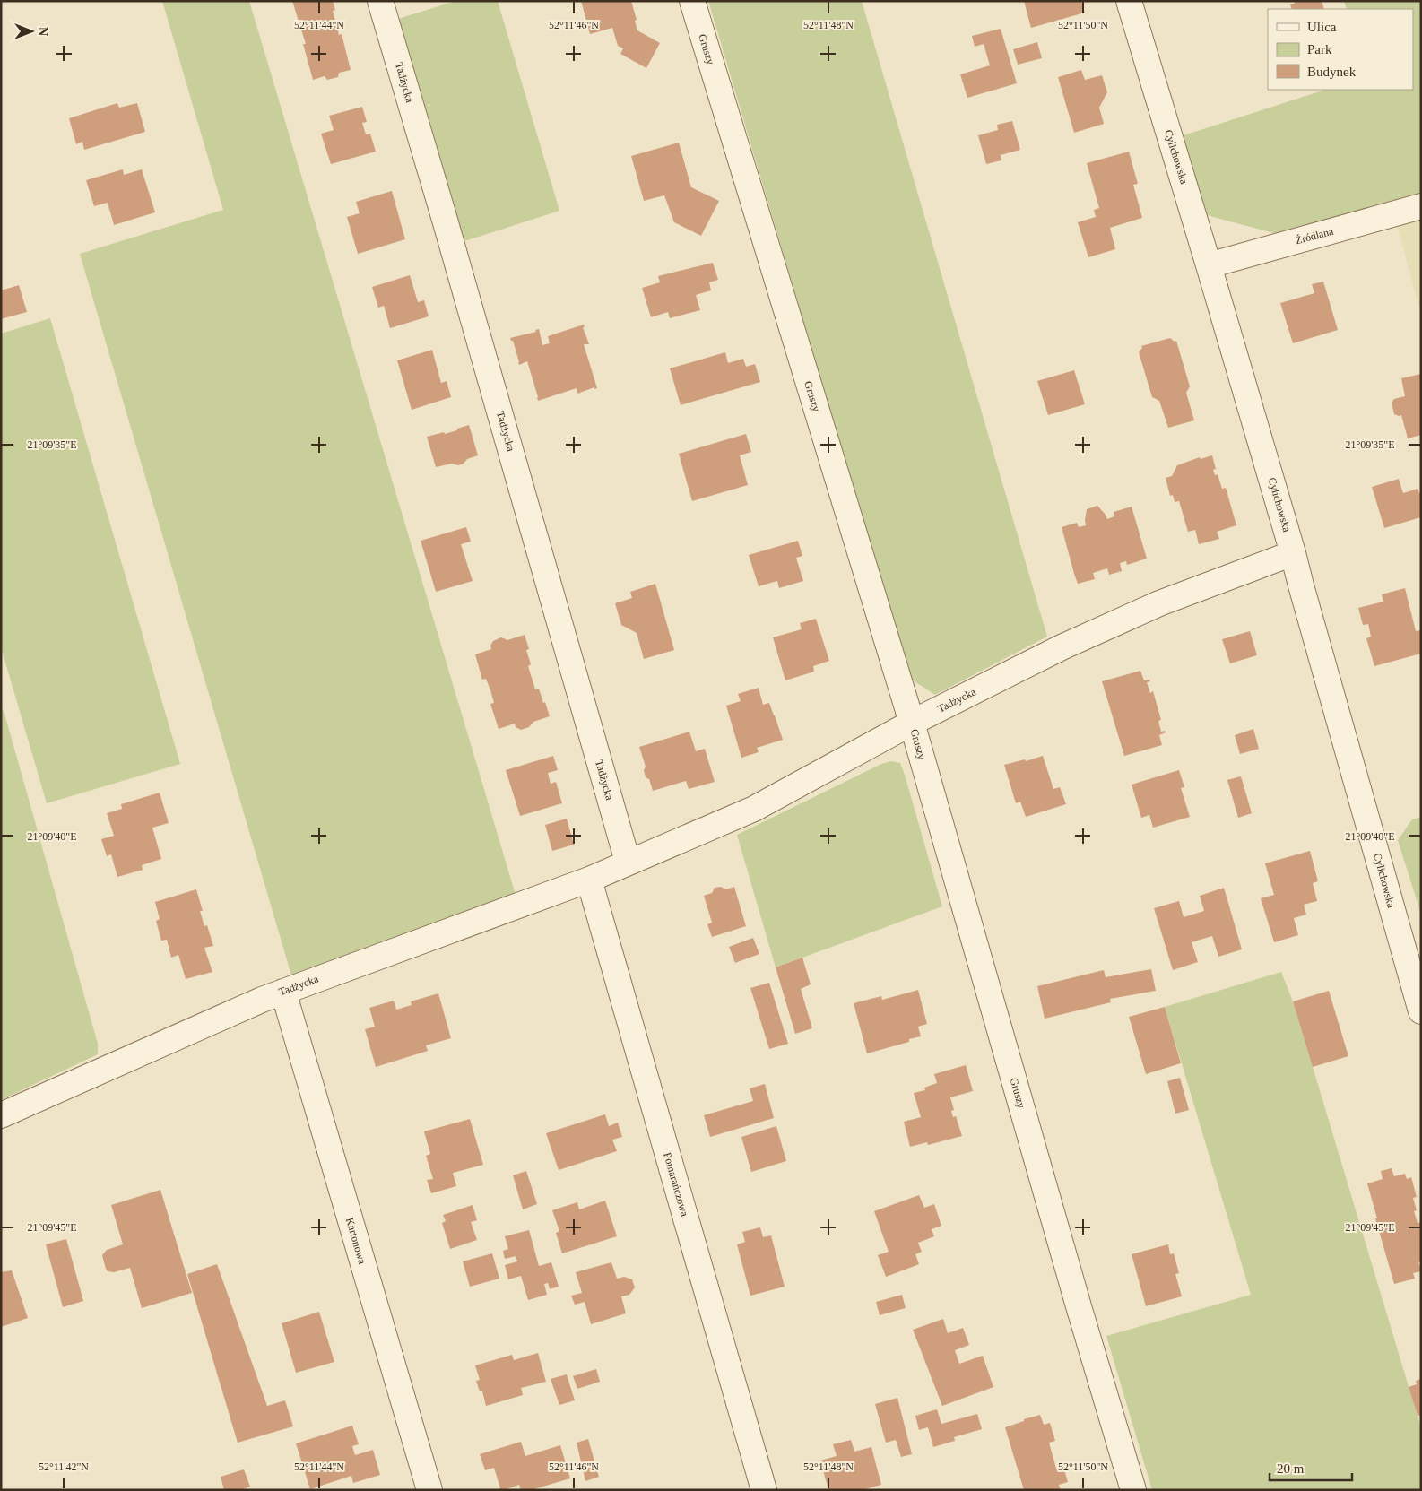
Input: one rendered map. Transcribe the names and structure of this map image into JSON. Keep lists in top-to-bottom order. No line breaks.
{"streets":{"street":["Gruszy","Tadżycka","Cylichowska","Źródlana","Pomarańczowa","Kartonowa"]},"crossings":[["Gruszy","Tadżycka"],["Tadżycka","Cylichowska"],["Tadżycka","Pomarańczowa"],["Tadżycka","Kartonowa"],["Cylichowska","Źródlana"]],"legend":["Ulica","Park","Budynek"],"scale_bar":"20 m","north":"right","coordinates":["52°11'44\"N","52°11'46\"N","52°11'48\"N","52°11'50\"N","21°09'35\"E","21°09'40\"E","21°09'45\"E","52°11'42\"N"]}
